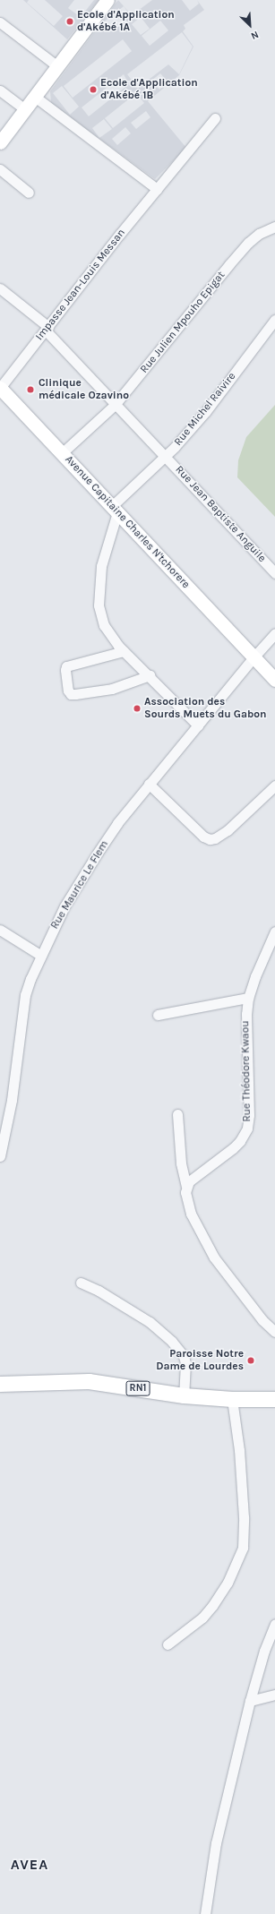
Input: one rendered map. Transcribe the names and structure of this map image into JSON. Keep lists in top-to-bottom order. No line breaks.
{"streets":{"main road":["Avenue Capitaine Charles N'tchorere","RN1"],"street":["Impasse Jean-Louis Messan","Rue Julien Mpouho Epigat","Rue Michel Raivire","Rue Jean Baptiste Anguile","Rue Maurice Le Flem","Rue Théodore Kwaou"]},"crossings":[["Impasse Jean-Louis Messan","Rue Jean Baptiste Anguile"],["Impasse Jean-Louis Messan","Avenue Capitaine Charles N'tchorere"],["Rue Julien Mpouho Epigat","Rue Jean Baptiste Anguile"],["Rue Julien Mpouho Epigat","Avenue Capitaine Charles N'tchorere"],["Rue Michel Raivire","Rue Jean Baptiste Anguile"],["Rue Michel Raivire","Avenue Capitaine Charles N'tchorere"],["Avenue Capitaine Charles N'tchorere","Rue Maurice Le Flem"]],"districts":["AVEA"],"places":["Ecole d'Application d'Akébé 1A","Ecole d'Application d'Akébé 1B","Clinique médicale Ozavino","Association des Sourds Muets du Gabon","Paroisse Notre Dame de Lourdes"],"north":"bottom right"}
